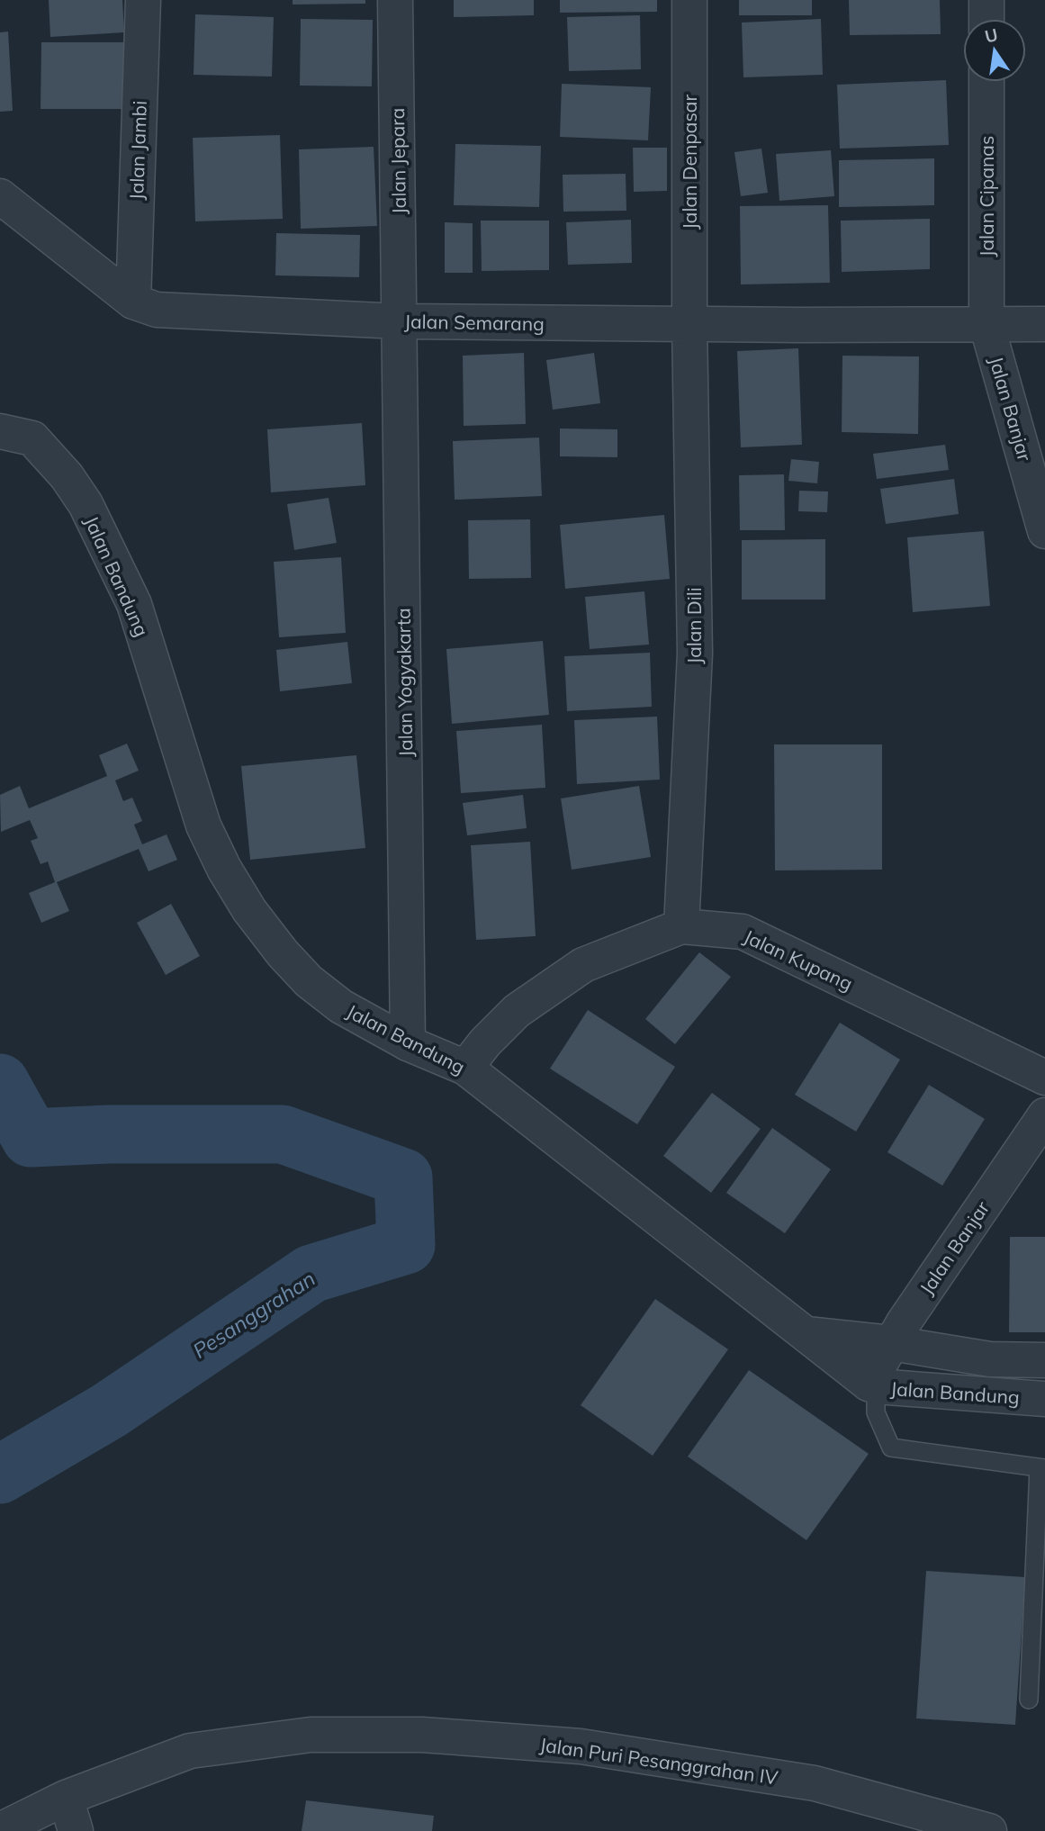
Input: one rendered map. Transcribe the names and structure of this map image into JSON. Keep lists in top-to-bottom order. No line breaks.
{"streets":{"street":["Jalan Jambi","Jalan Jepara","Jalan Denpasar","Jalan Cipanas","Jalan Semarang","Jalan Banjar","Jalan Bandung","Jalan Dili","Jalan Yogyakarta","Jalan Kupang","Jalan Puri Pesanggrahan IV"]},"crossings":[["Jalan Jambi","Jalan Semarang"],["Jalan Jepara","Jalan Semarang"],["Jalan Jepara","Jalan Yogyakarta"],["Jalan Denpasar","Jalan Semarang"],["Jalan Denpasar","Jalan Dili"],["Jalan Cipanas","Jalan Semarang"],["Jalan Cipanas","Jalan Banjar"],["Jalan Semarang","Jalan Banjar"],["Jalan Semarang","Jalan Dili"],["Jalan Semarang","Jalan Yogyakarta"],["Jalan Banjar","Jalan Bandung"],["Jalan Bandung","Jalan Yogyakarta"],["Jalan Bandung","Jalan Kupang"],["Jalan Dili","Jalan Kupang"]],"water":["Pesanggrahan"],"north":"top"}
